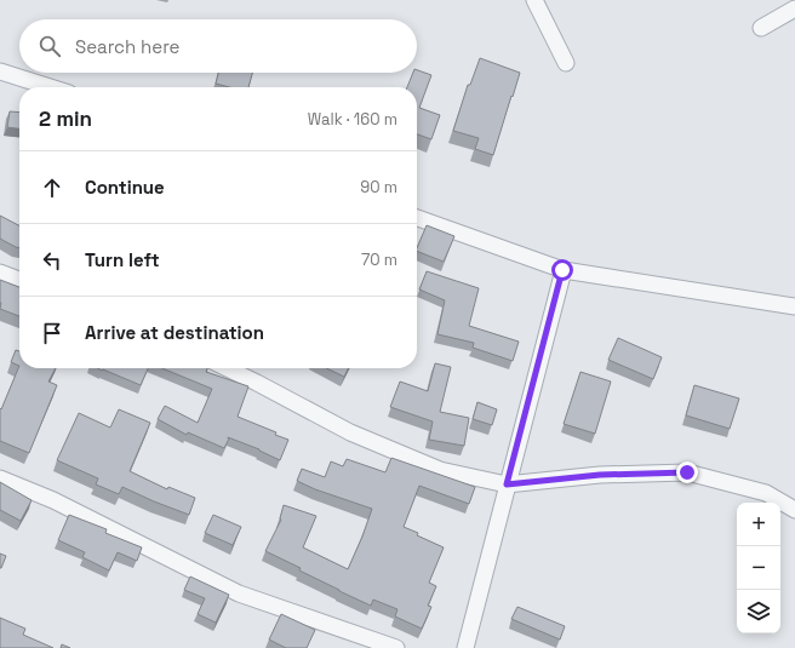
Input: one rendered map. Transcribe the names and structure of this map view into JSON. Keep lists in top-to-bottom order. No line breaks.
{"page":{"search":"Search here","heading":["2 min","Walk · 160 m"],"list":[["Continue","90 m"],["Turn left","70 m"],"Arrive at destination"],"map_buttons":["+","−"]}}
